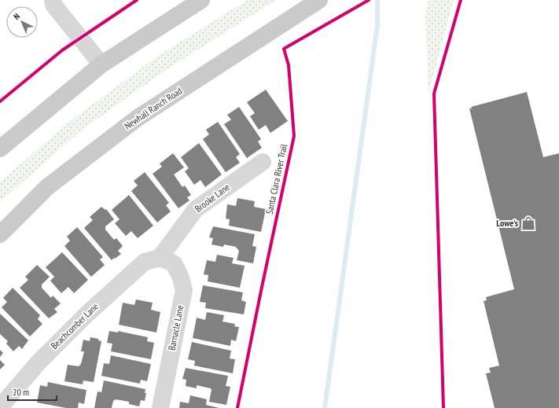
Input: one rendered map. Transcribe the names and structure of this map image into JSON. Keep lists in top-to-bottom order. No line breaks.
{"streets":{"main road":["Newhall Ranch Road"],"street":["Brooke Lane","Beachcomber Lane","Barnacle Lane"],"cycle path":["Santa Clara River Trail"]},"crossings":[["Brooke Lane","Beachcomber Lane"],["Brooke Lane","Barnacle Lane"],["Beachcomber Lane","Barnacle Lane"]],"places":{"shop":["Lowe's"]},"scale_bar":"20 m","north":"top left"}
